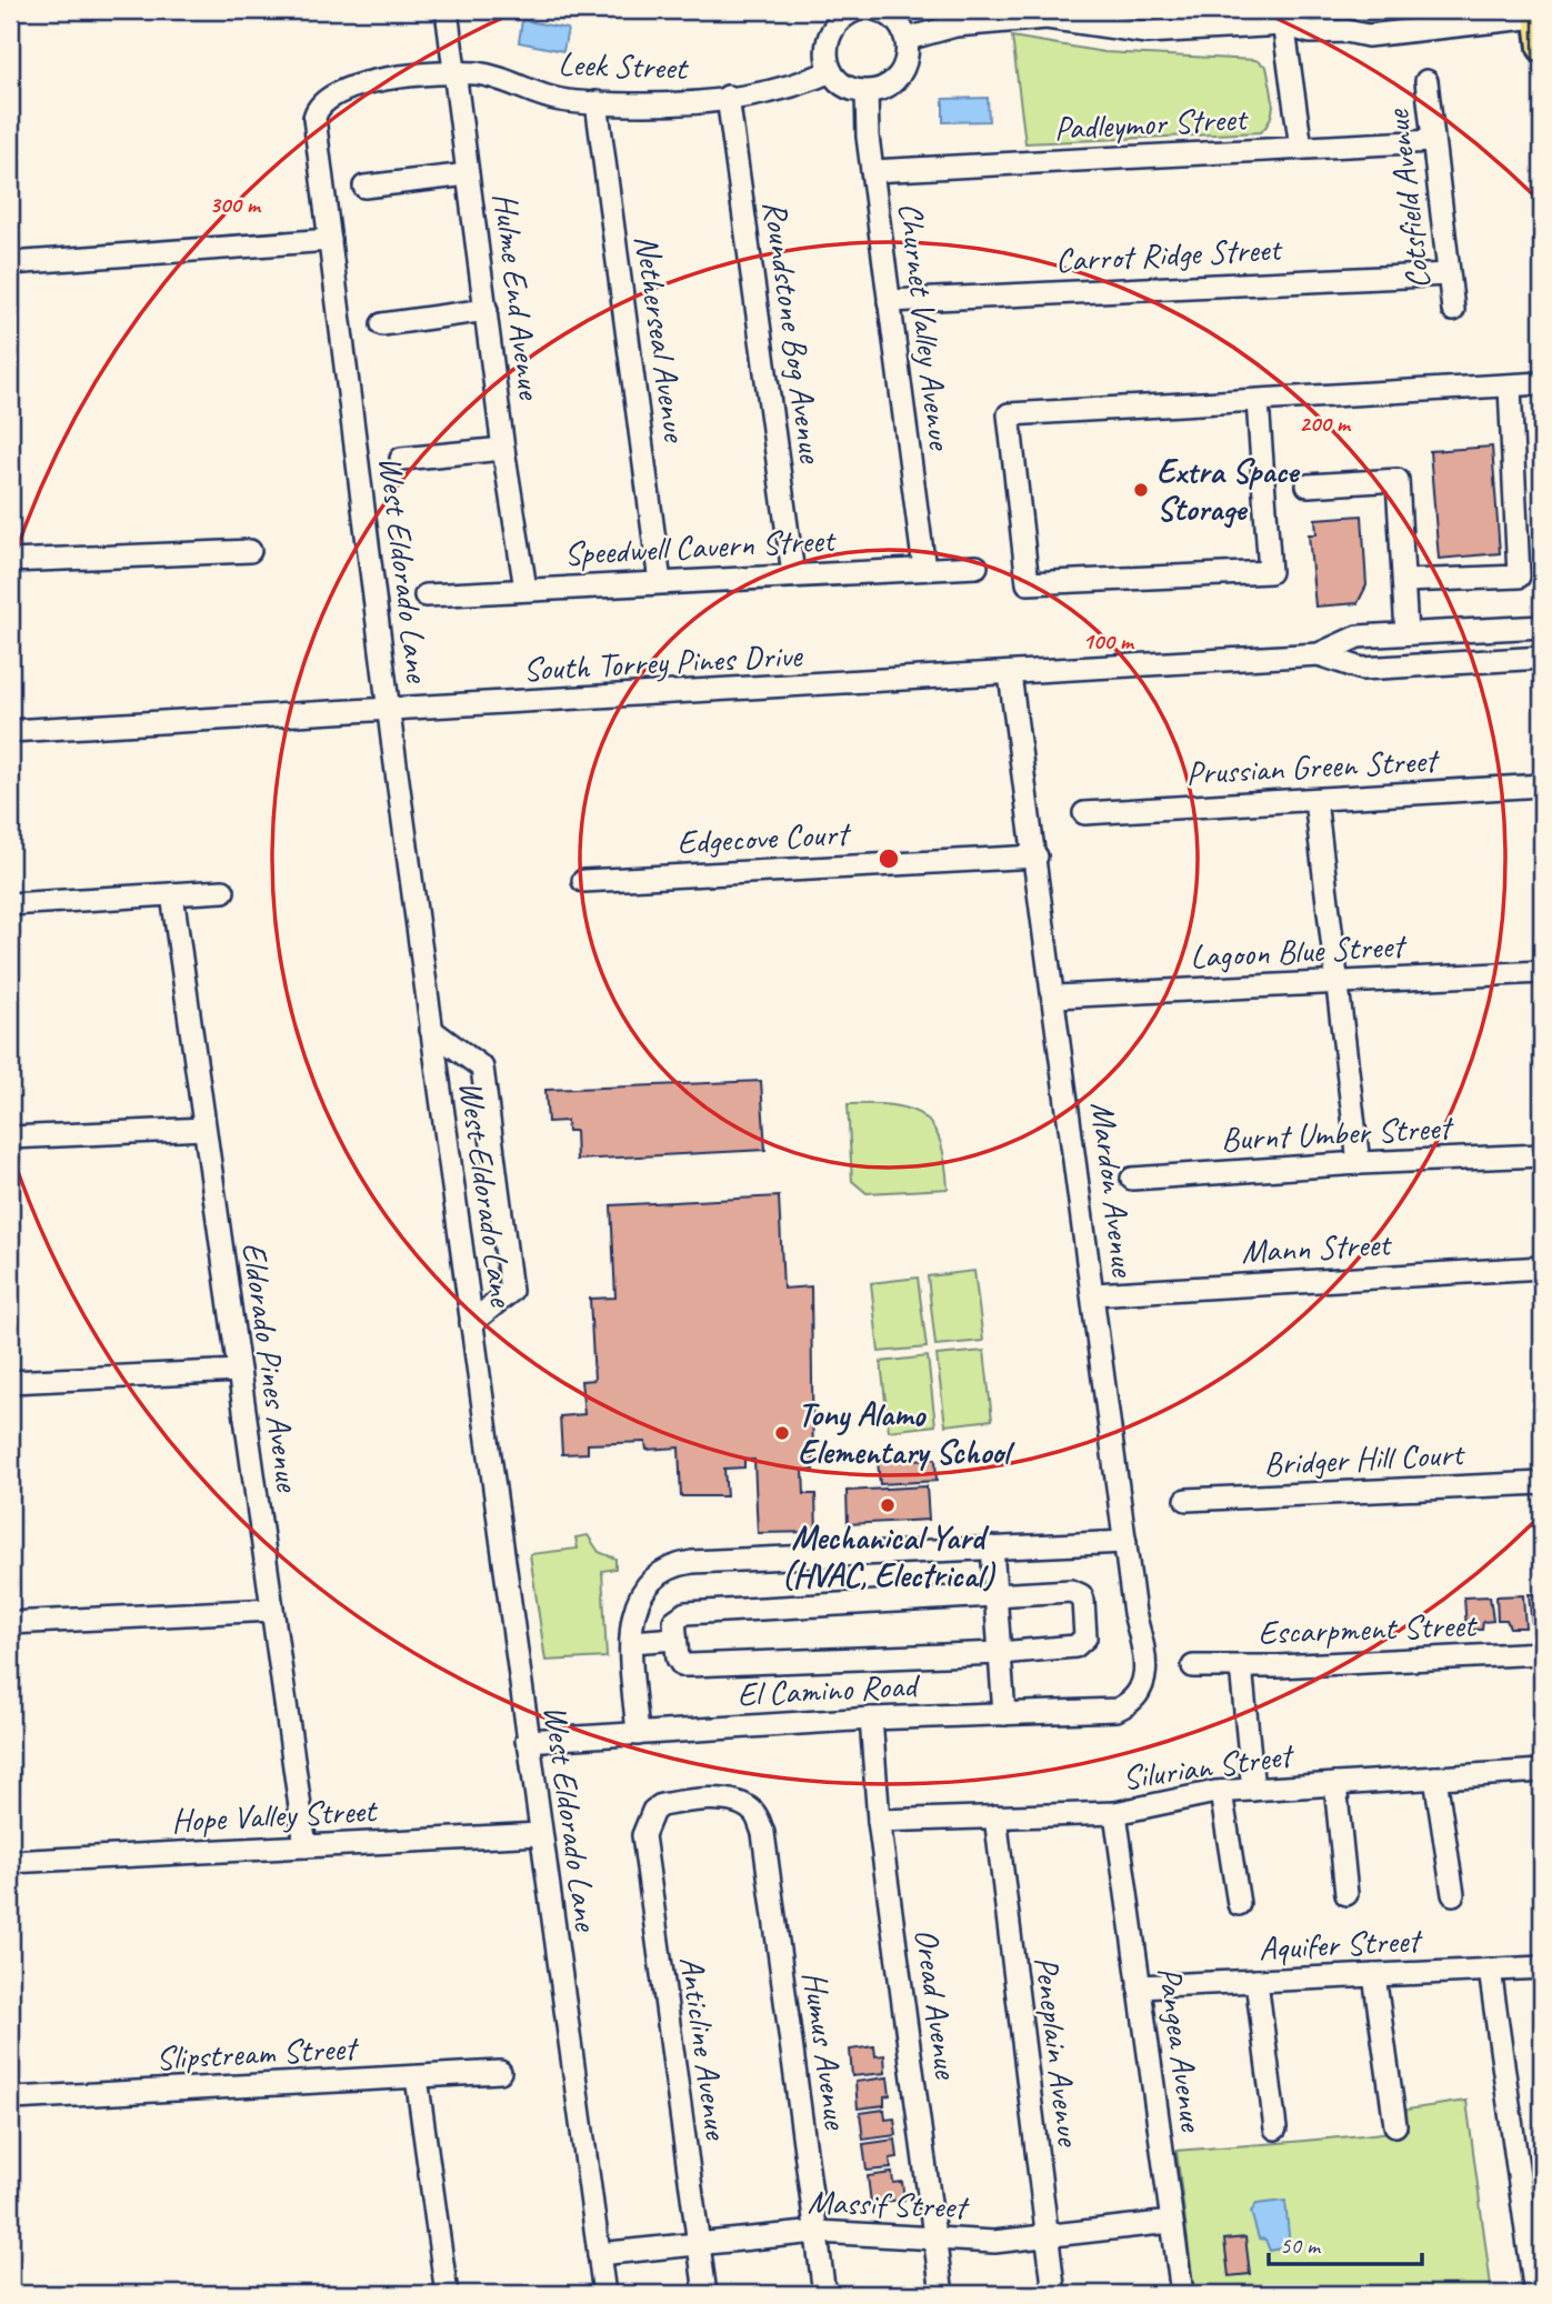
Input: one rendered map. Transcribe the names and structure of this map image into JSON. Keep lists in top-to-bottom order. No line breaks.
{"streets":{"street":["Leek Street","Padleymor Street","Cotsfield Avenue","Carrot Ridge Street","Hulme End Avenue","Churnet Valley Avenue","Roundstone Bog Avenue","Netherseal Avenue","Speedwell Cavern Street","West Eldorado Lane","South Torrey Pines Drive","Prussian Green Street","Edgecove Court","Lagoon Blue Street","Burnt Umber Street","Mardon Avenue","Mann Street","Eldorado Pines Avenue","Bridger Hill Court","Escarpment Street","El Camino Road","Silurian Street","Hope Valley Street","Aquifer Street","Oread Avenue","Anticline Avenue","Pangea Avenue","Humus Avenue","Peneplain Avenue","Slipstream Street","Massif Street"]},"crossings":[["Leek Street","Hulme End Avenue"],["Leek Street","Roundstone Bog Avenue"],["Leek Street","Netherseal Avenue"],["Leek Street","West Eldorado Lane"],["Padleymor Street","Cotsfield Avenue"],["Padleymor Street","Churnet Valley Avenue"],["Cotsfield Avenue","Carrot Ridge Street"],["Carrot Ridge Street","Churnet Valley Avenue"],["Hulme End Avenue","Speedwell Cavern Street"],["Churnet Valley Avenue","Speedwell Cavern Street"],["Roundstone Bog Avenue","Speedwell Cavern Street"],["Netherseal Avenue","Speedwell Cavern Street"],["West Eldorado Lane","South Torrey Pines Drive"],["West Eldorado Lane","El Camino Road"],["West Eldorado Lane","Hope Valley Street"],["West Eldorado Lane","Massif Street"],["South Torrey Pines Drive","Mardon Avenue"],["Edgecove Court","Mardon Avenue"],["Lagoon Blue Street","Mardon Avenue"],["Mardon Avenue","Mann Street"],["Mardon Avenue","El Camino Road"],["Eldorado Pines Avenue","Hope Valley Street"],["El Camino Road","Oread Avenue"],["Silurian Street","Oread Avenue"],["Silurian Street","Pangea Avenue"],["Silurian Street","Peneplain Avenue"],["Aquifer Street","Pangea Avenue"],["Oread Avenue","Massif Street"],["Anticline Avenue","Humus Avenue"],["Anticline Avenue","Massif Street"],["Pangea Avenue","Massif Street"],["Humus Avenue","Massif Street"],["Peneplain Avenue","Massif Street"]],"places":["Extra Space Storage","Tony Alamo Elementary School","Mechanical Yard (HVAC, Electrical)"],"scale_bar":"50 m","rings":["300 m","200 m","100 m"]}
